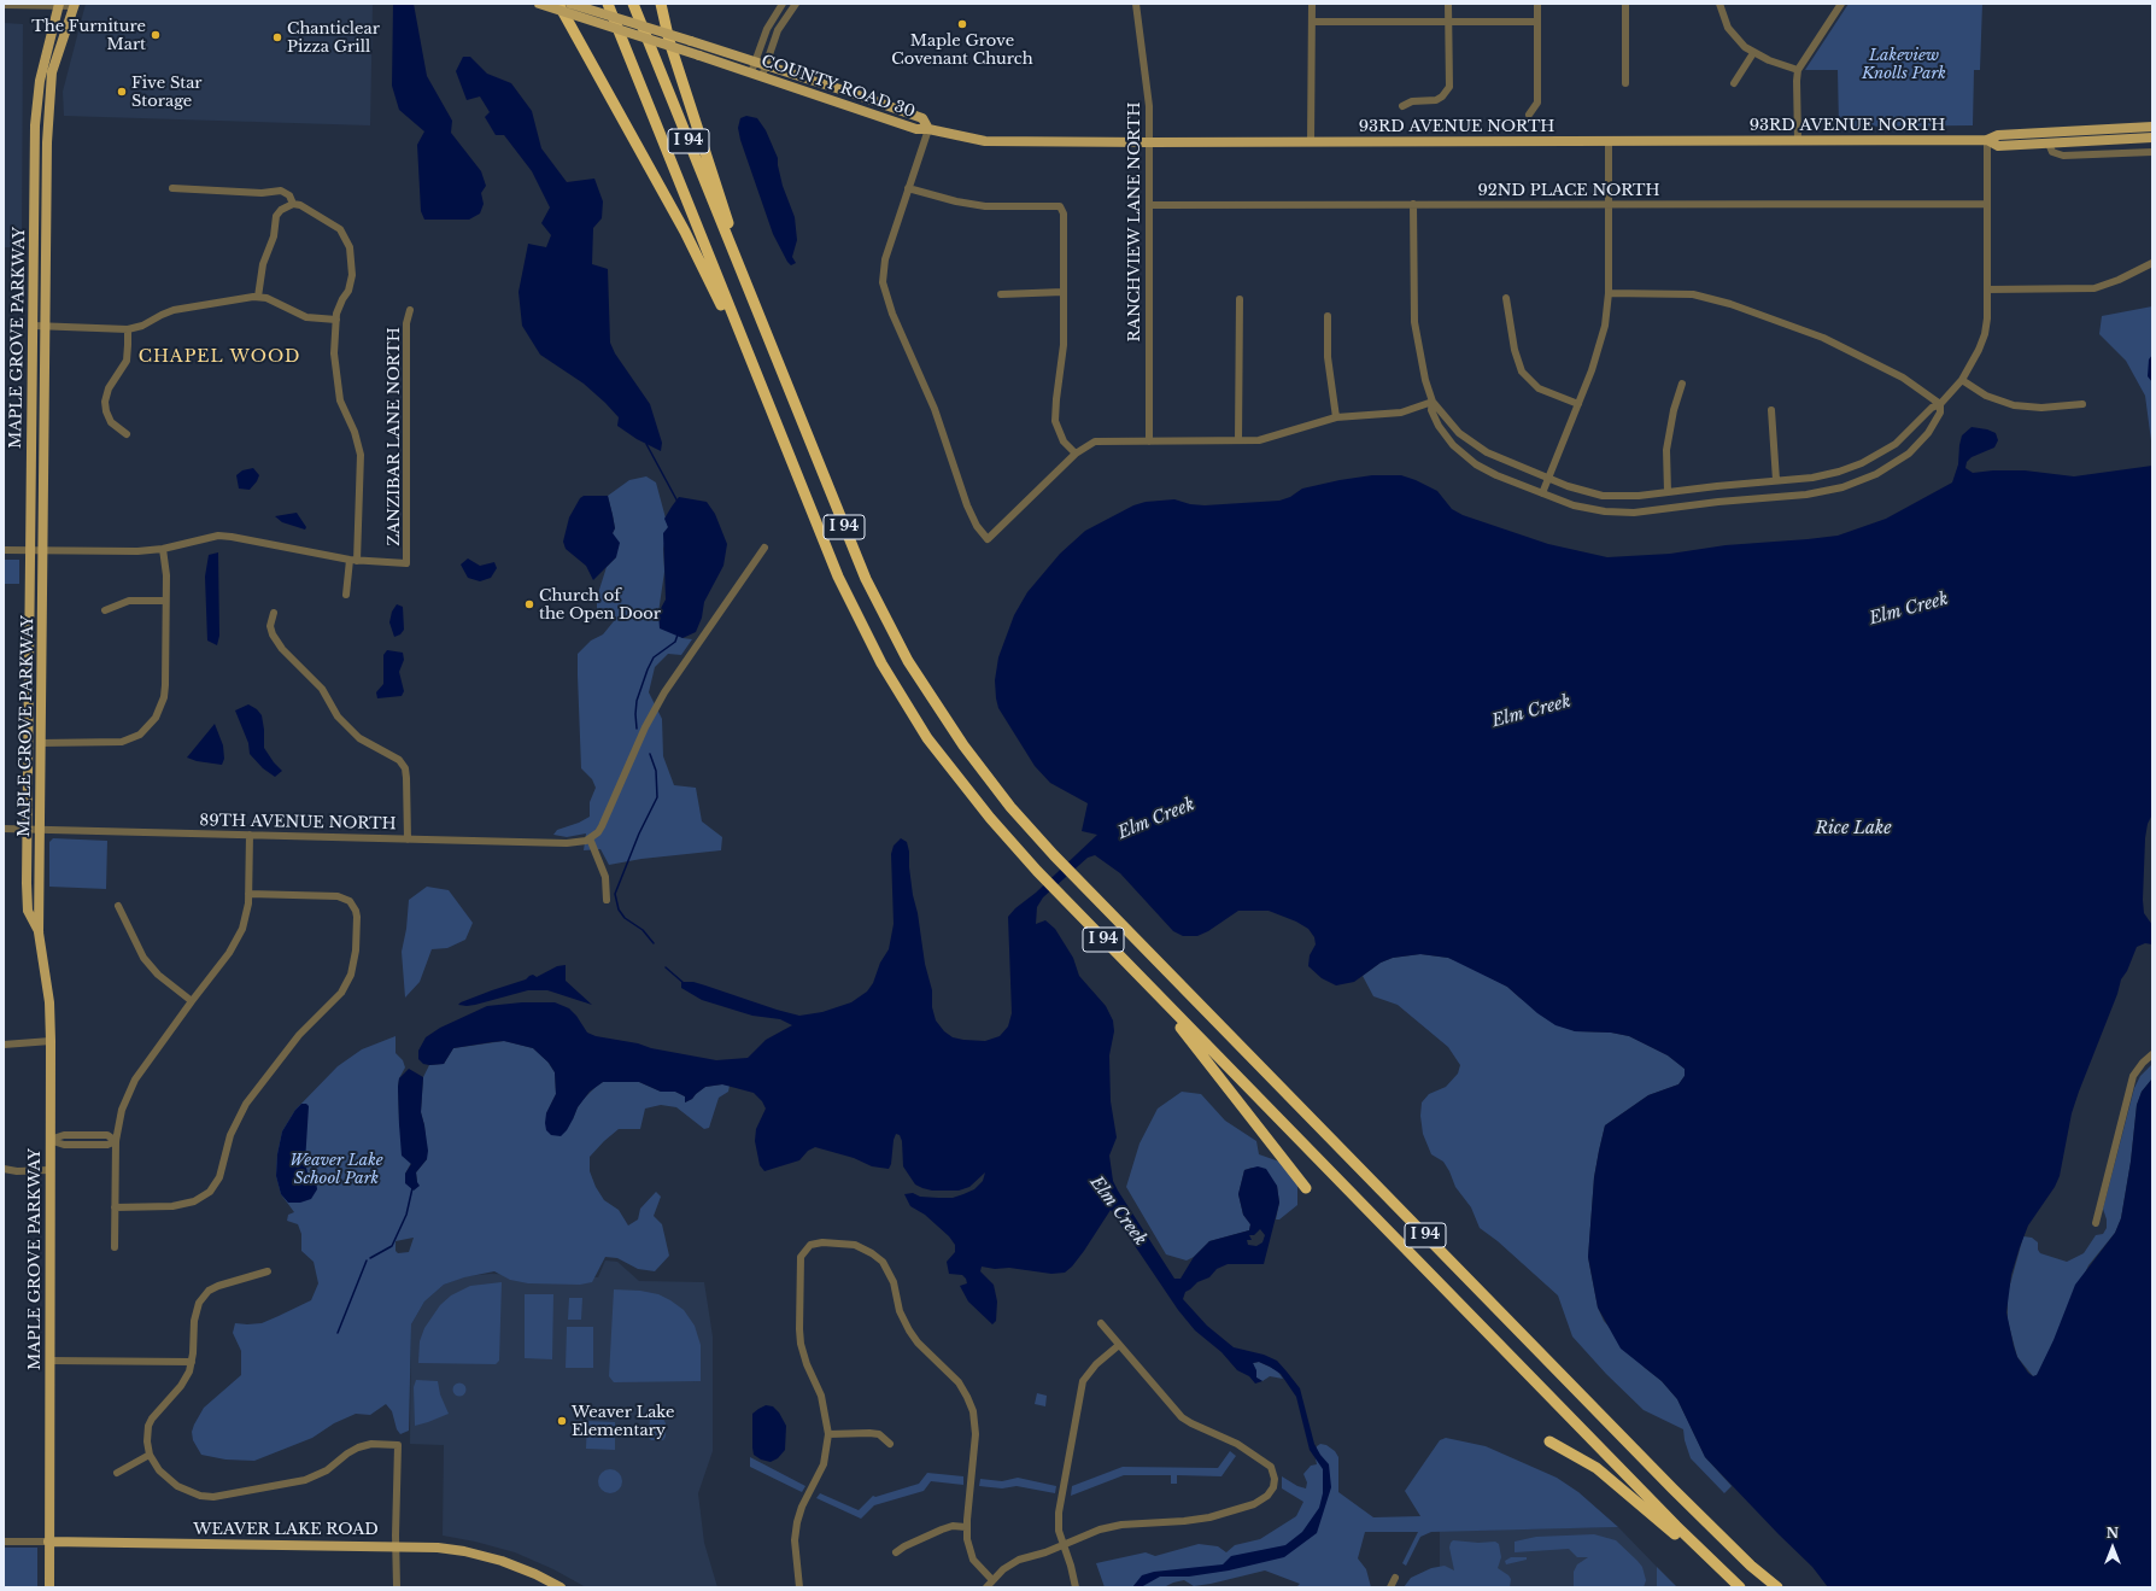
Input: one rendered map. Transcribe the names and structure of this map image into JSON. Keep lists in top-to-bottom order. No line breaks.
{"streets":{"highway":["I 94"],"main road":["COUNTY ROAD 30","93RD AVENUE NORTH","MAPLE GROVE PARKWAY","WEAVER LAKE ROAD"],"street":["92ND PLACE NORTH","RANCHVIEW LANE NORTH","ZANZIBAR LANE NORTH","89TH AVENUE NORTH"]},"crossings":[["COUNTY ROAD 30","93RD AVENUE NORTH"],["93RD AVENUE NORTH","RANCHVIEW LANE NORTH"],["92ND PLACE NORTH","RANCHVIEW LANE NORTH"],["MAPLE GROVE PARKWAY","89TH AVENUE NORTH"],["MAPLE GROVE PARKWAY","WEAVER LAKE ROAD"]],"districts":["CHAPEL WOOD"],"water":["Elm Creek","Rice Lake"],"parks":["Lakeview Knolls Park","Weaver Lake School Park"],"places":["Maple Grove Covenant Church","The Furniture Mart","Chanticlear Pizza Grill","Five Star Storage","Church of the Open Door","Weaver Lake Elementary"],"north":"top"}
